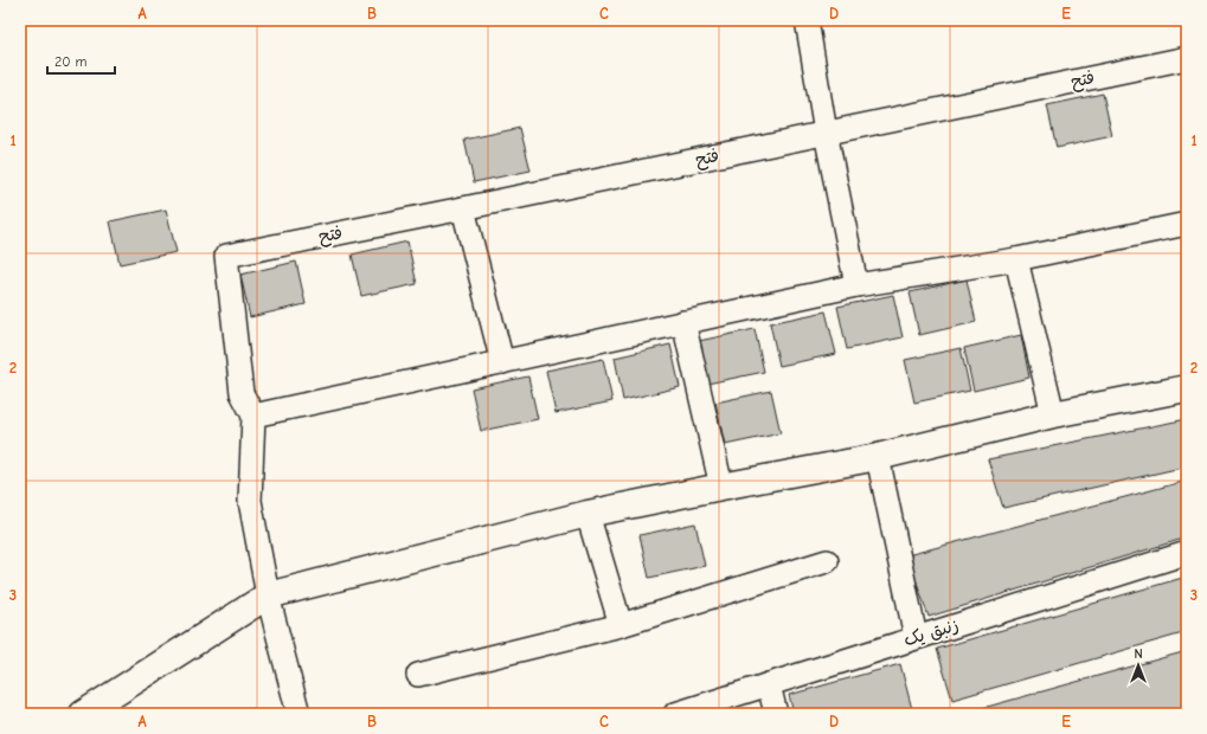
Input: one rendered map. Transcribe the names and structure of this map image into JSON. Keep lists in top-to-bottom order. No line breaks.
{"streets":{"street":["فتح","زنبق یک"]},"scale_bar":"20 m","north":"top","grid":{"columns":["A","B","C","D","E"],"rows":["1","2","3"]}}
